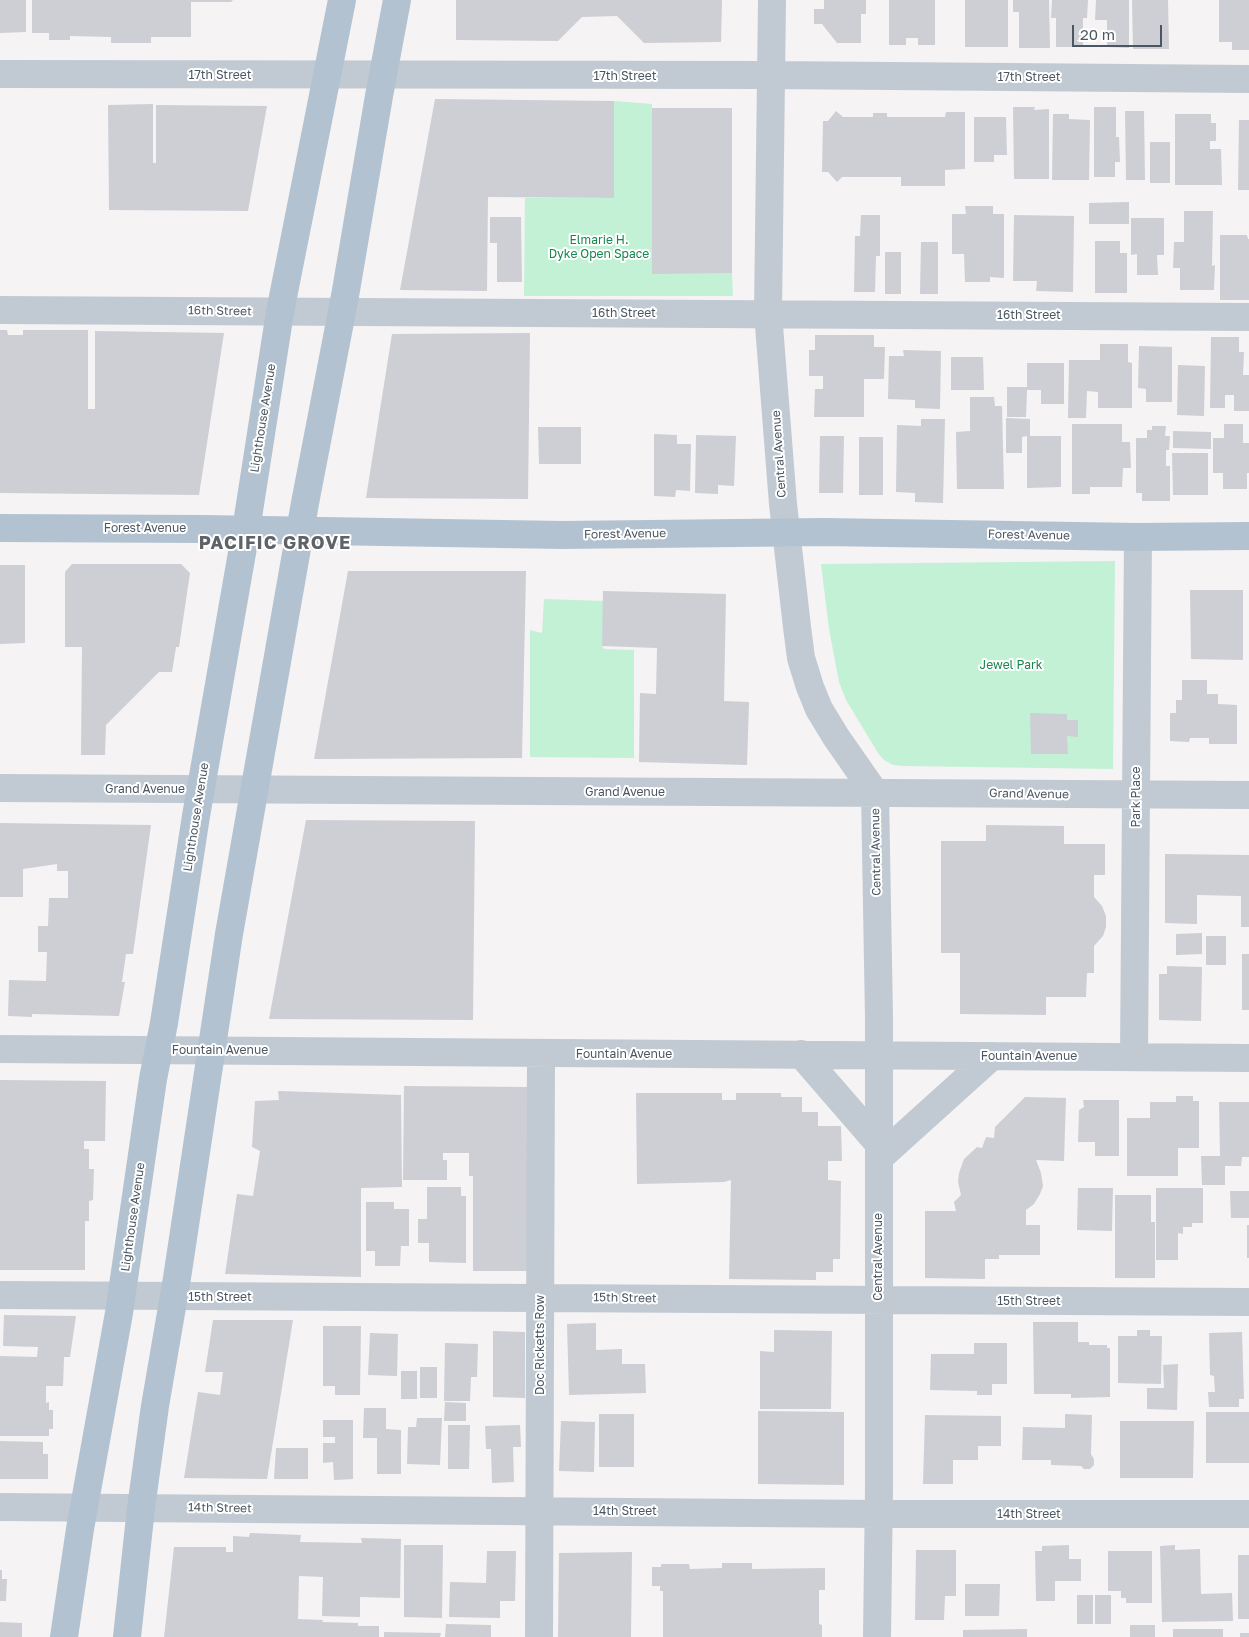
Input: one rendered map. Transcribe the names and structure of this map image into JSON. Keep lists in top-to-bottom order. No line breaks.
{"streets":{"main road":["Lighthouse Avenue","Forest Avenue"],"street":["17th Street","16th Street","Central Avenue","Grand Avenue","Park Place","Fountain Avenue","15th Street","Doc Ricketts Row","14th Street"]},"crossings":[["17th Street","Lighthouse Avenue"],["17th Street","Central Avenue"],["16th Street","Lighthouse Avenue"],["16th Street","Central Avenue"],["Lighthouse Avenue","Forest Avenue"],["Lighthouse Avenue","Grand Avenue"],["Lighthouse Avenue","Fountain Avenue"],["Lighthouse Avenue","15th Street"],["Lighthouse Avenue","14th Street"],["Central Avenue","Forest Avenue"],["Central Avenue","Grand Avenue"],["Central Avenue","Fountain Avenue"],["Central Avenue","15th Street"],["Central Avenue","14th Street"],["Forest Avenue","Park Place"],["Grand Avenue","Park Place"],["Park Place","Fountain Avenue"],["Fountain Avenue","Doc Ricketts Row"],["15th Street","Doc Ricketts Row"],["Doc Ricketts Row","14th Street"]],"districts":["PACIFIC GROVE"],"parks":["Elmarie H. Dyke Open Space","Jewel Park"],"scale_bar":"20 m"}
